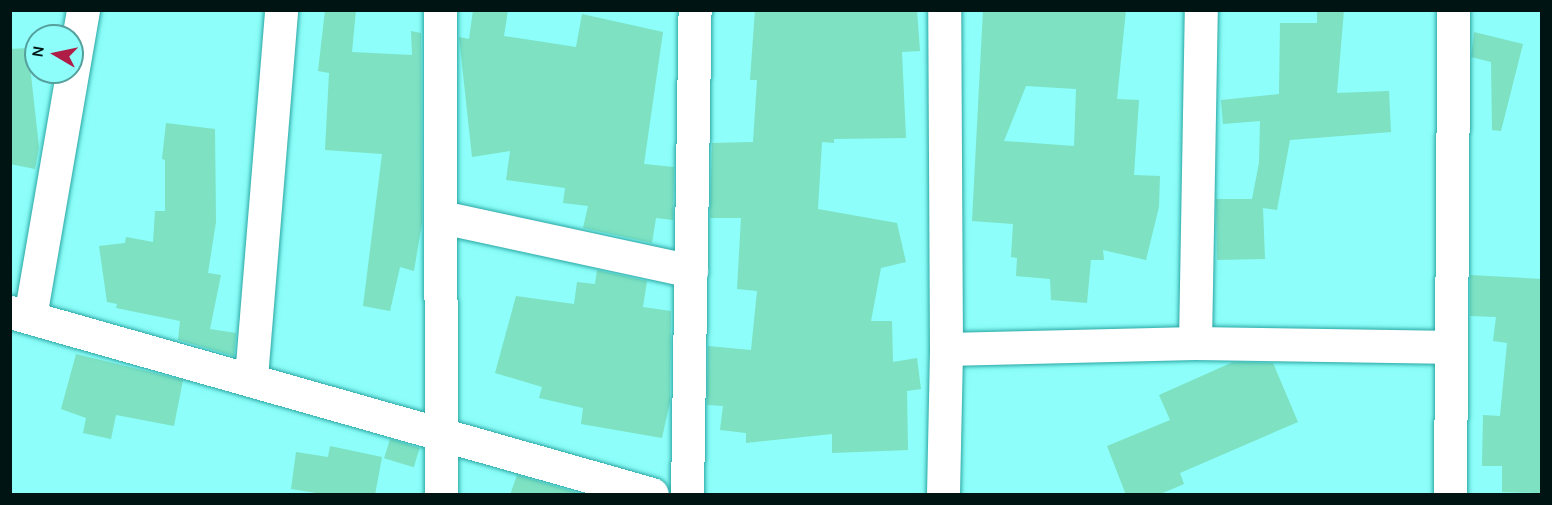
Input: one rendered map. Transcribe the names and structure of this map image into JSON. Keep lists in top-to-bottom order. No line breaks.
{"north":"left"}
